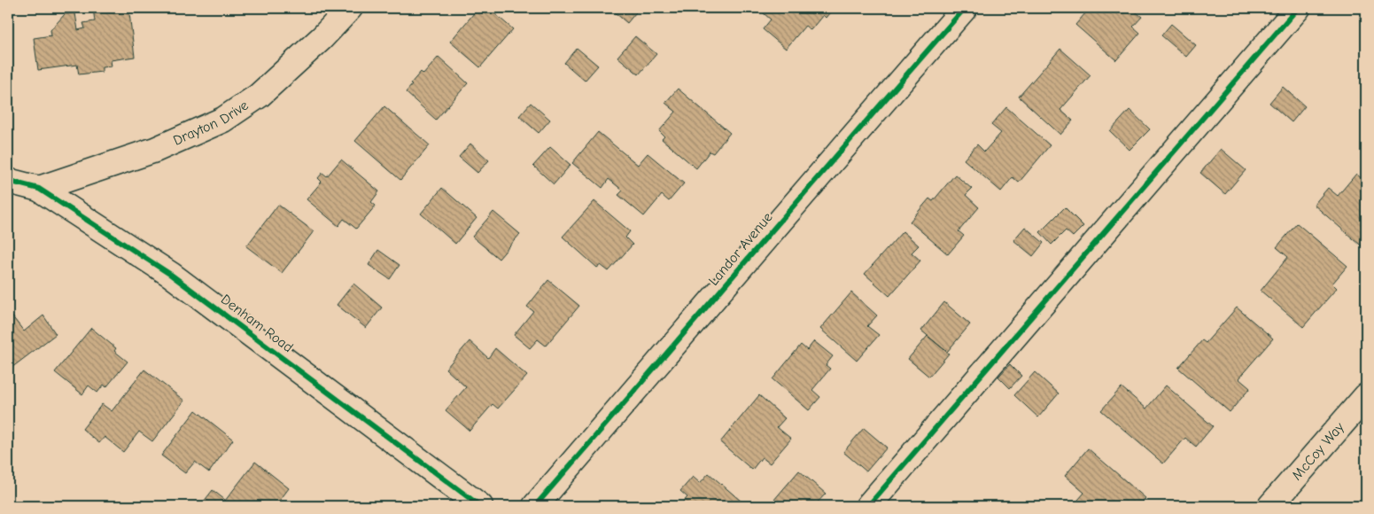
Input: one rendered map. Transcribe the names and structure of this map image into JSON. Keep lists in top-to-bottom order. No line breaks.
{"streets":{"street":["Drayton Drive","Landor Avenue","Denham Road","McCoy Way"]},"crossings":[["Drayton Drive","Denham Road"]]}
